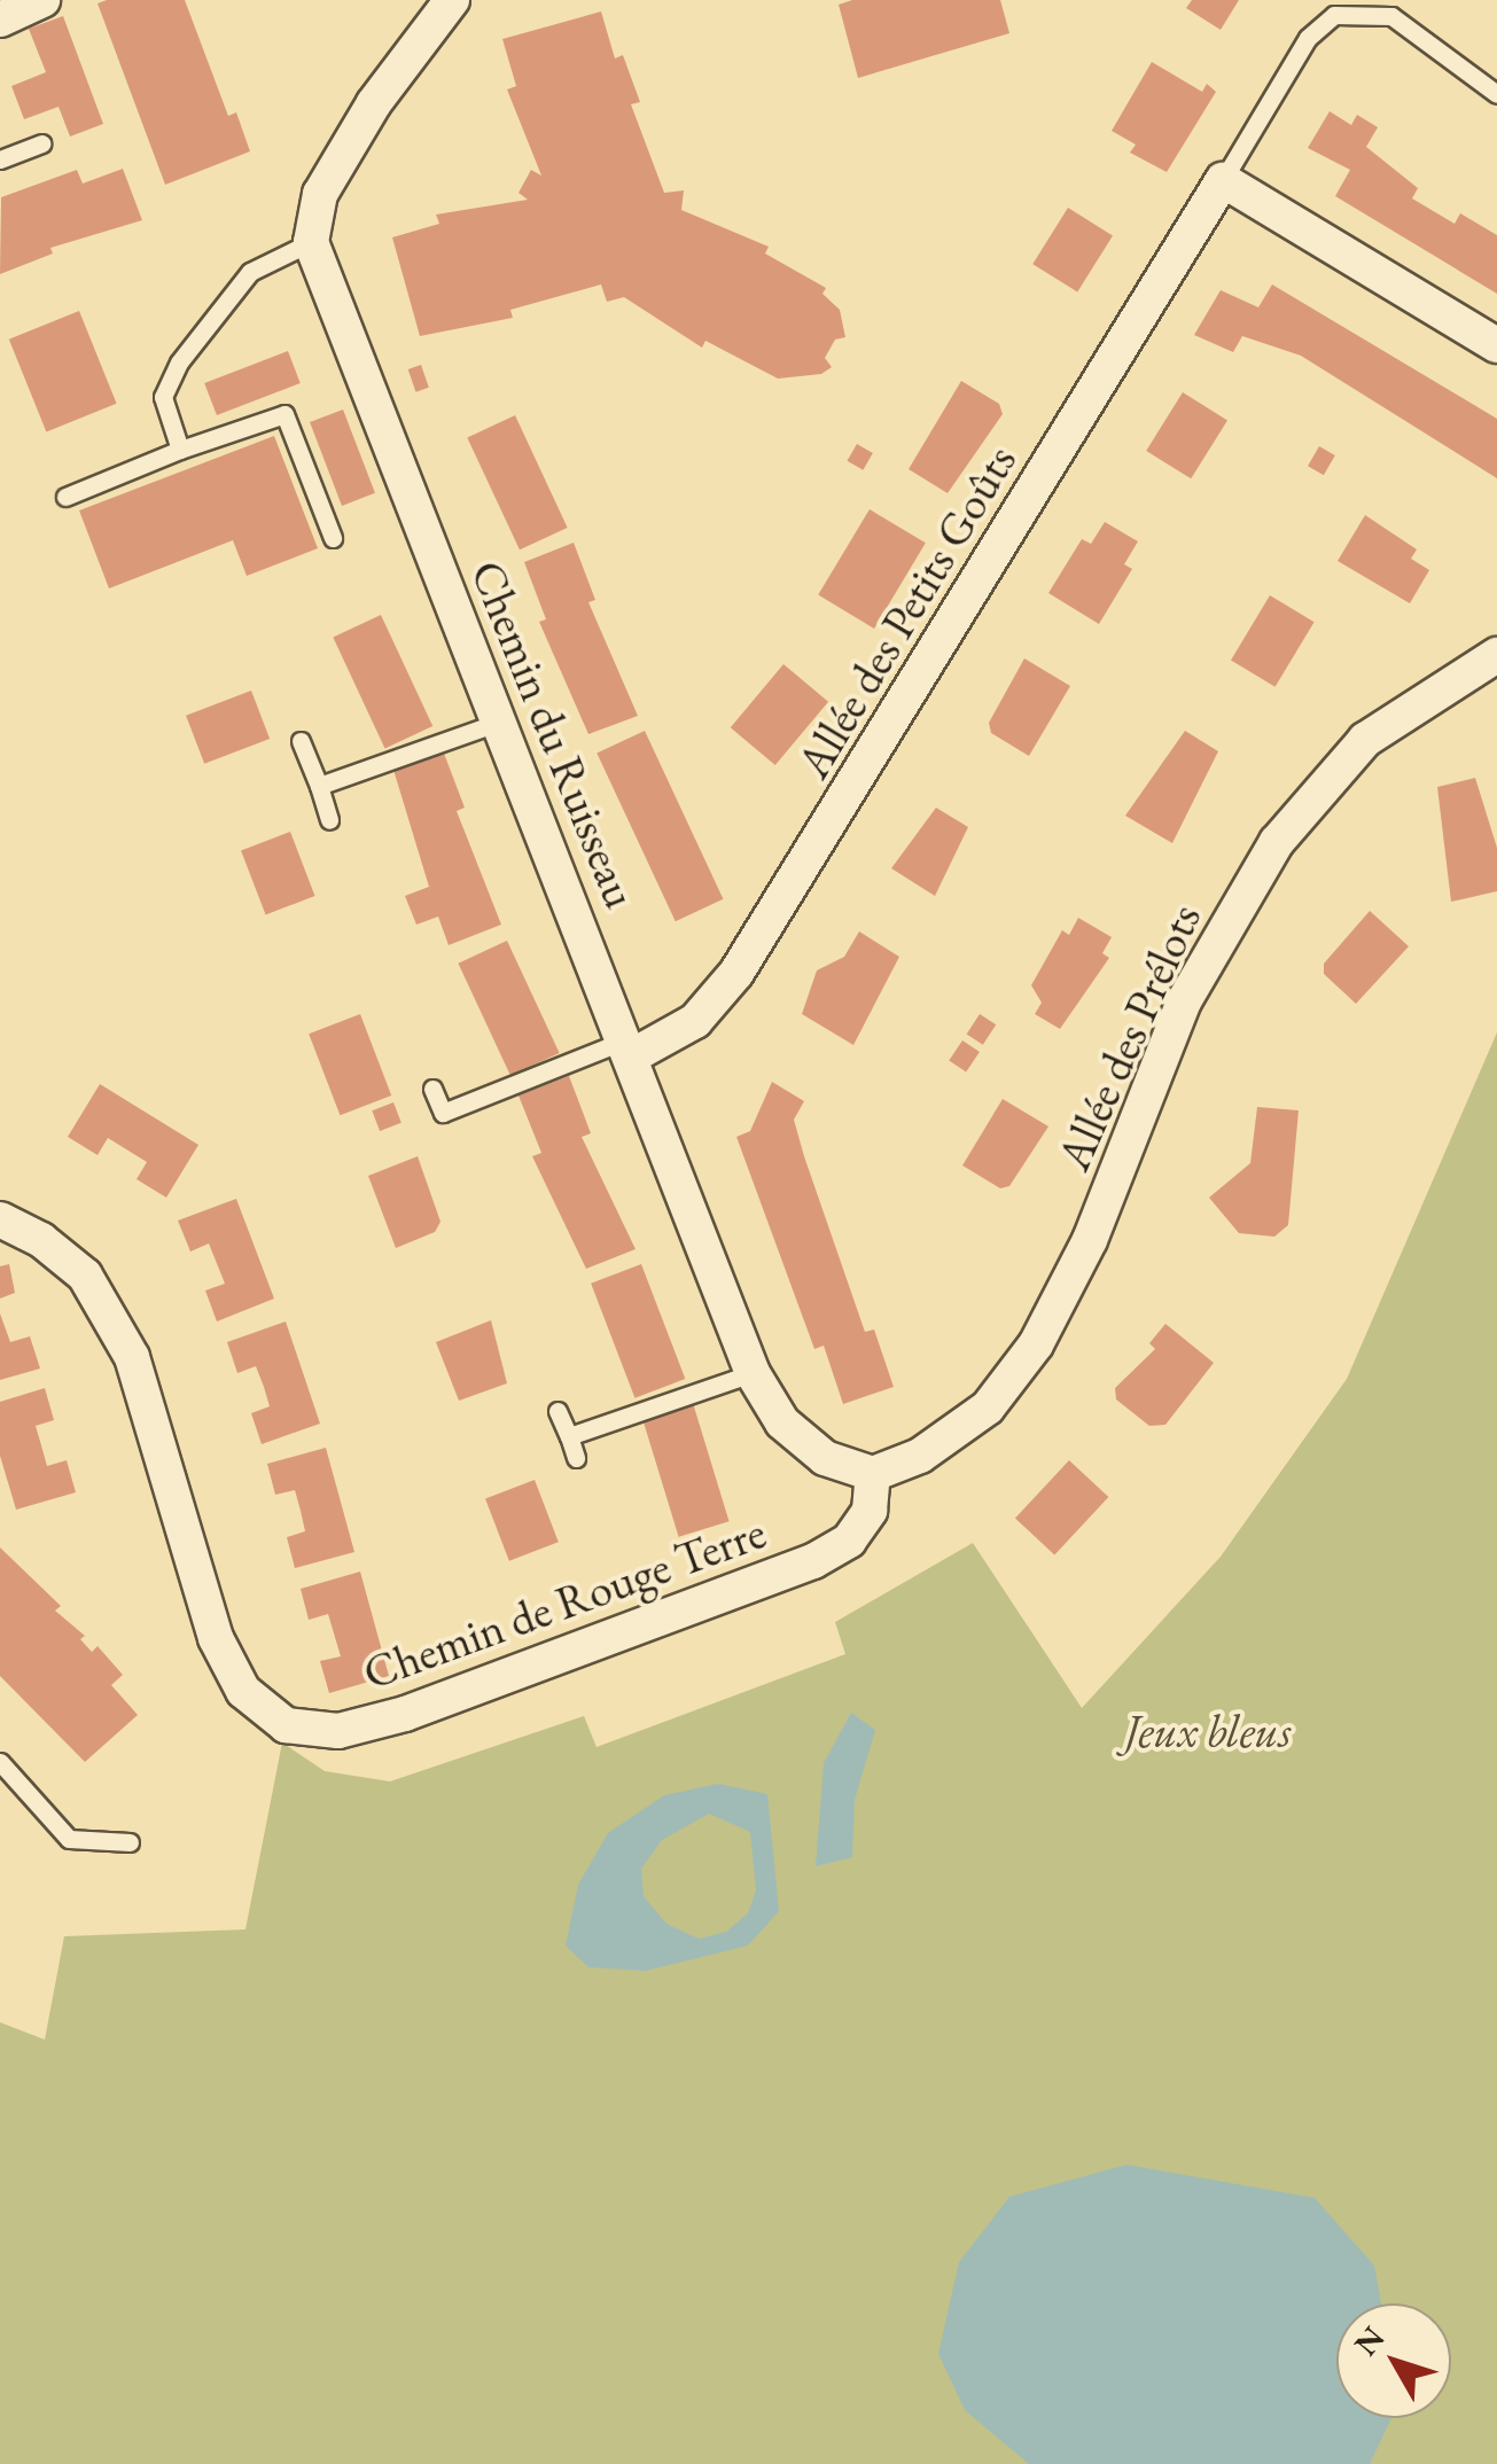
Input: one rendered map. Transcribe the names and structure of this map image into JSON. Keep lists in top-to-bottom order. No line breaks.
{"streets":{"street":["Allée des Petits Goûts","Chemin du Ruisseau","Allée des Prélots","Chemin de Rouge Terre"]},"crossings":[["Allée des Petits Goûts","Chemin du Ruisseau"],["Chemin du Ruisseau","Allée des Prélots"],["Chemin du Ruisseau","Chemin de Rouge Terre"],["Allée des Prélots","Chemin de Rouge Terre"]],"parks":["Jeux bleus"],"north":"top left"}
